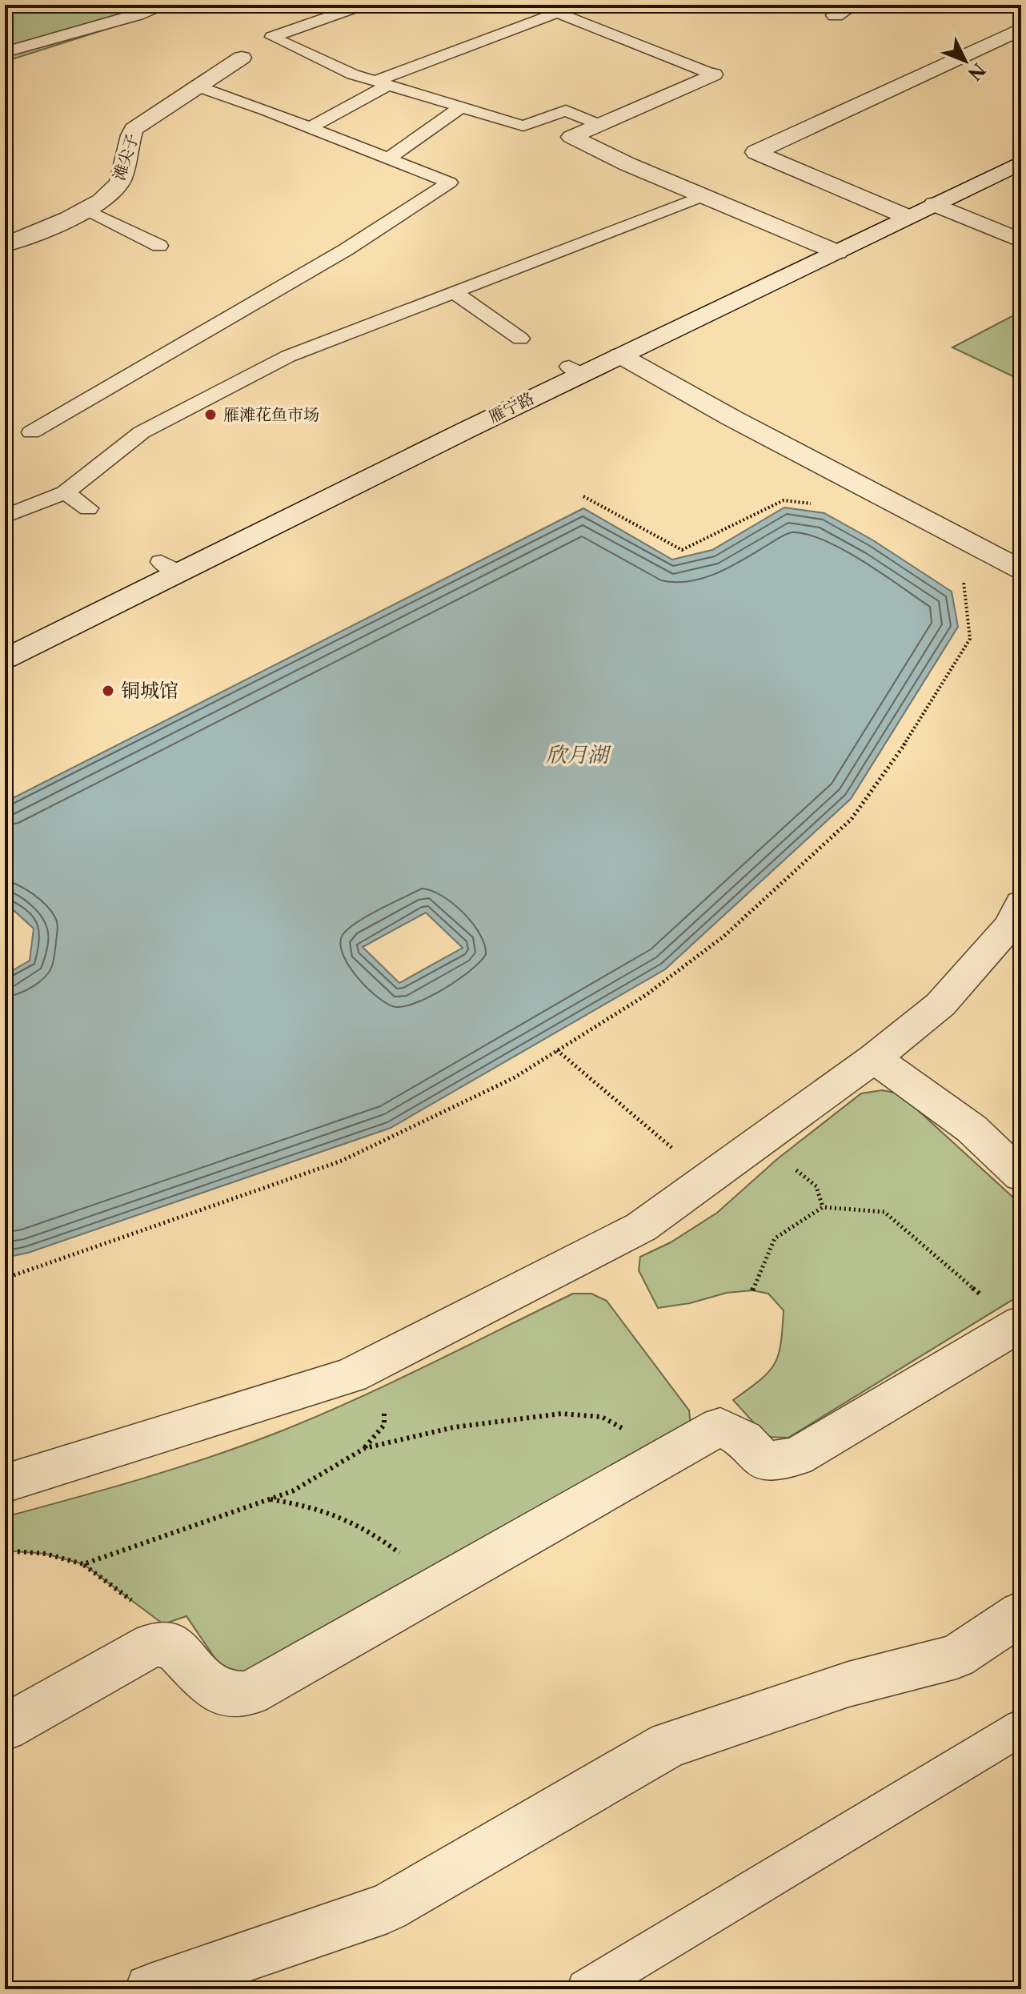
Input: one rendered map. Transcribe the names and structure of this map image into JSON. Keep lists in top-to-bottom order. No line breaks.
{"streets":{"street":["滩尖子","雁宁路"]},"water":["欣月湖"],"places":["雁滩花鱼市场","铜城馆"],"north":"bottom right"}
